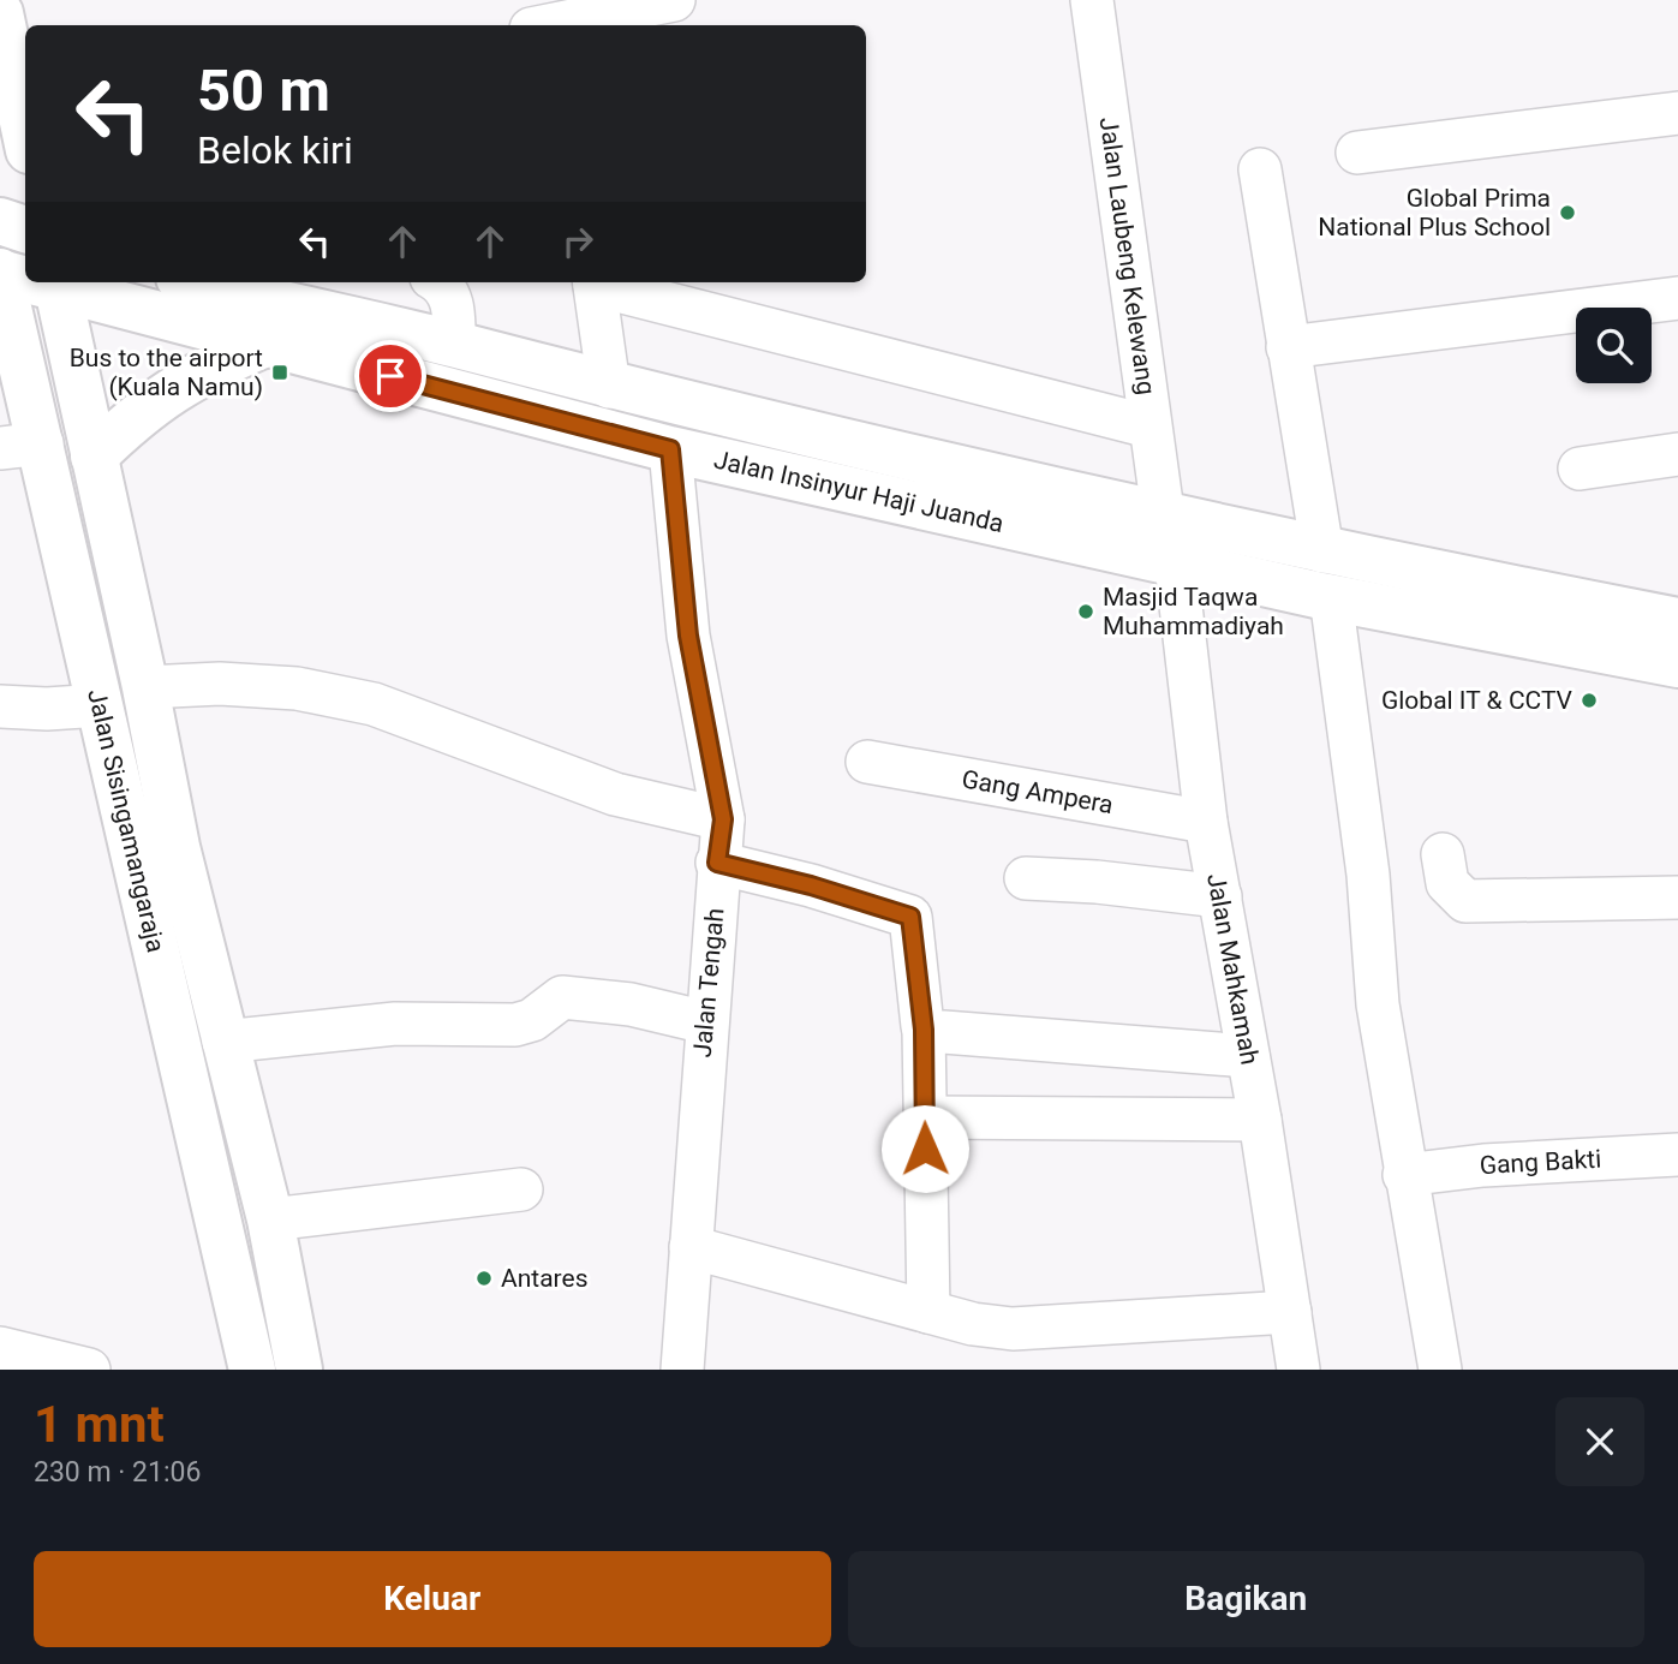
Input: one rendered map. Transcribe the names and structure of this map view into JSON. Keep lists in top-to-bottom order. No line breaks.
{"streets":{"main road":["Jalan Insinyur Haji Juanda","Jalan Sisingamangaraja"],"street":["Jalan Laubeng Kelewang","Gang Ampera","Jalan Mahkamah","Jalan Tengah","Gang Bakti"]},"crossings":[["Jalan Laubeng Kelewang","Jalan Insinyur Haji Juanda"],["Jalan Insinyur Haji Juanda","Jalan Sisingamangaraja"],["Jalan Insinyur Haji Juanda","Jalan Mahkamah"],["Jalan Insinyur Haji Juanda","Jalan Tengah"],["Gang Ampera","Jalan Mahkamah"]],"places":{"other":["Global Prima National Plus School","Masjid Taqwa Muhammadiyah","Global IT & CCTV","Antares"],"transit":["Bus to the airport (Kuala Namu)"]},"page":{"turn":["50 m","Belok kiri"],"heading":["1 mnt","230 m · 21:06"],"buttons":["Keluar","Bagikan"]}}
